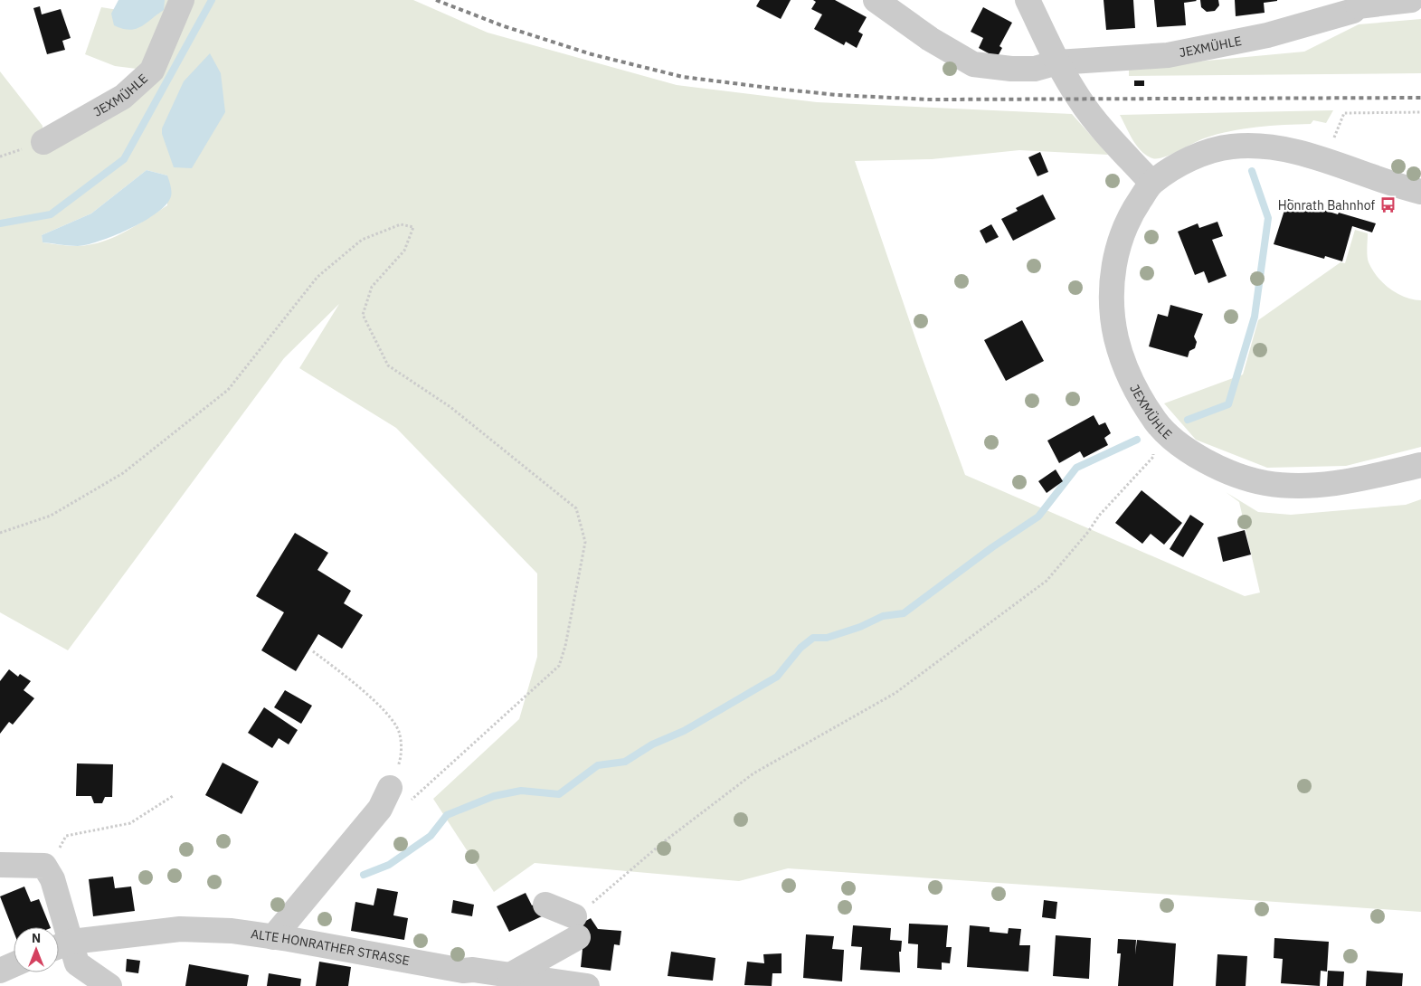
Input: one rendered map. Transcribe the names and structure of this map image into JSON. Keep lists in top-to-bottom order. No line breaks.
{"streets":{"street":["JEXMÜHLE","ALTE HONRATHER STRASSE"]},"places":{"bus stop":["Honrath Bahnhof"]},"north":"top"}
